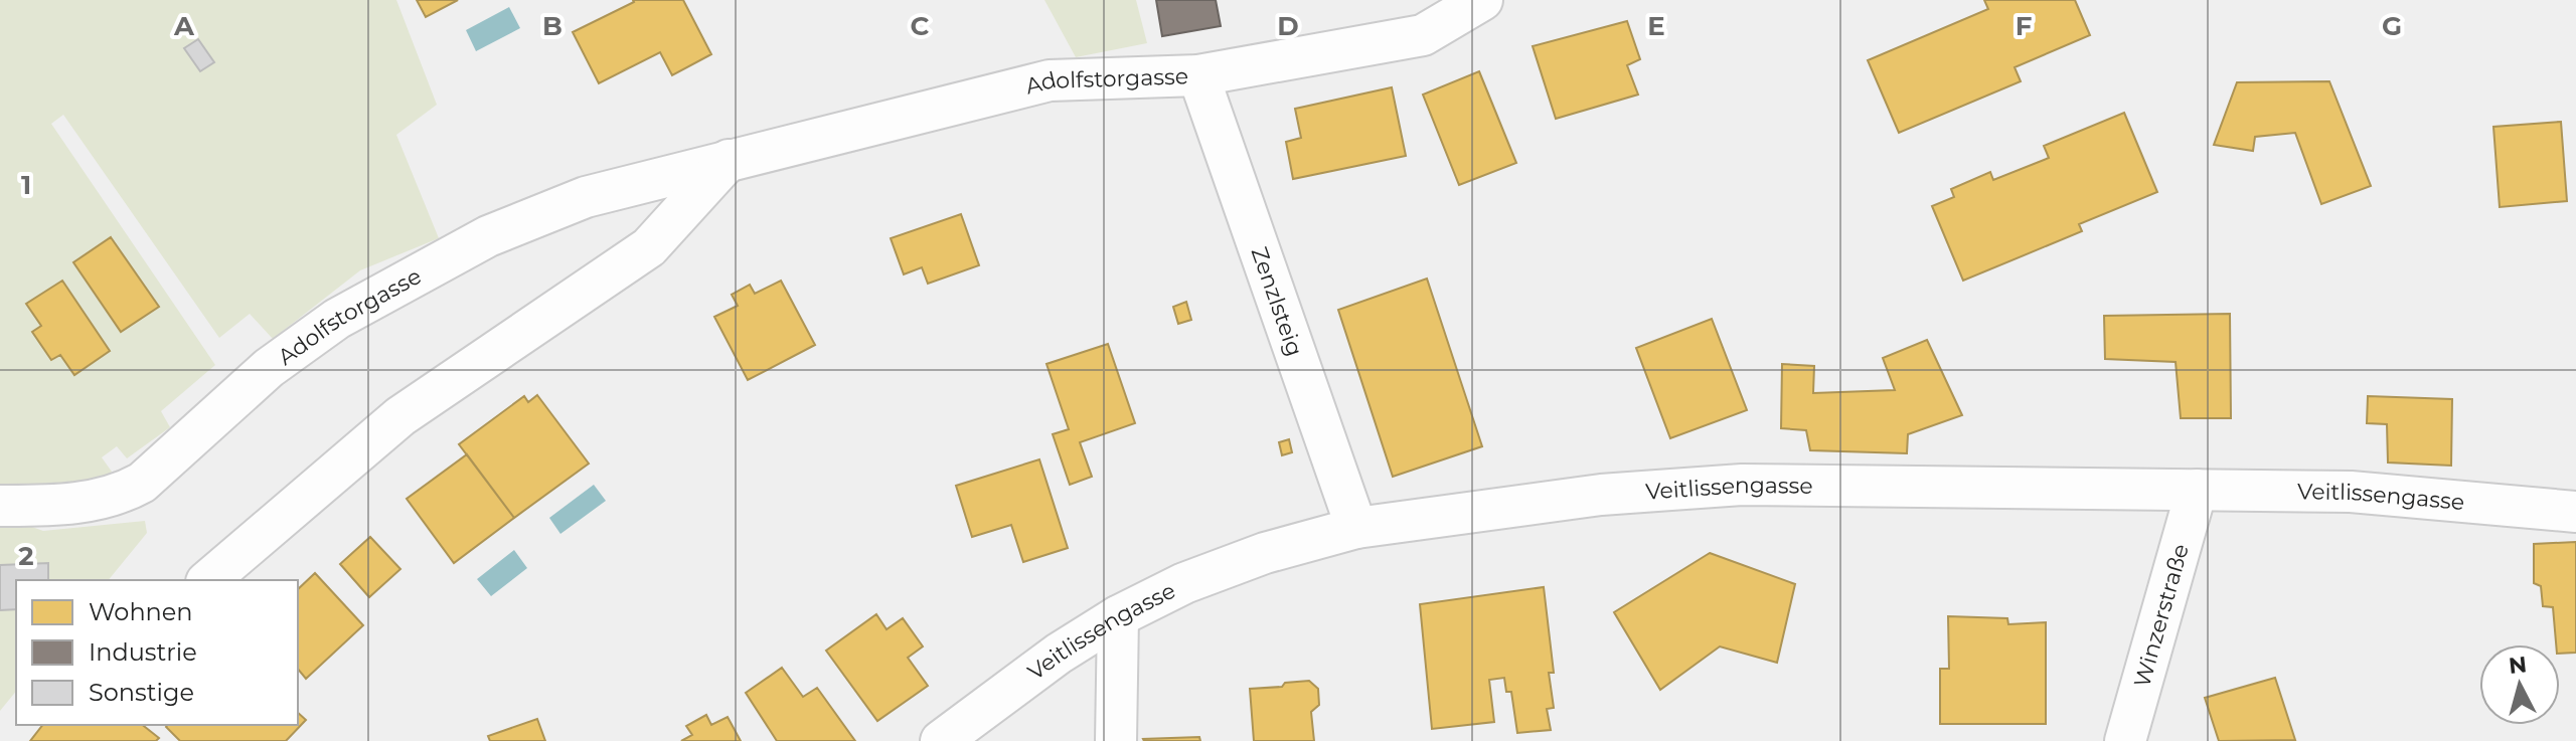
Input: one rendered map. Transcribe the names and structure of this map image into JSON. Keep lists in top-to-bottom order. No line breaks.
{"streets":{"street":["Adolfstorgasse","Zenzlsteig","Veitlissengasse","Winzerstraße"]},"crossings":[["Adolfstorgasse","Zenzlsteig"],["Zenzlsteig","Veitlissengasse"],["Veitlissengasse","Winzerstraße"]],"legend":["Wohnen","Industrie","Sonstige"],"north":"top","grid":{"columns":["A","B","C","D","E","F","G"],"rows":["1","2"]}}
